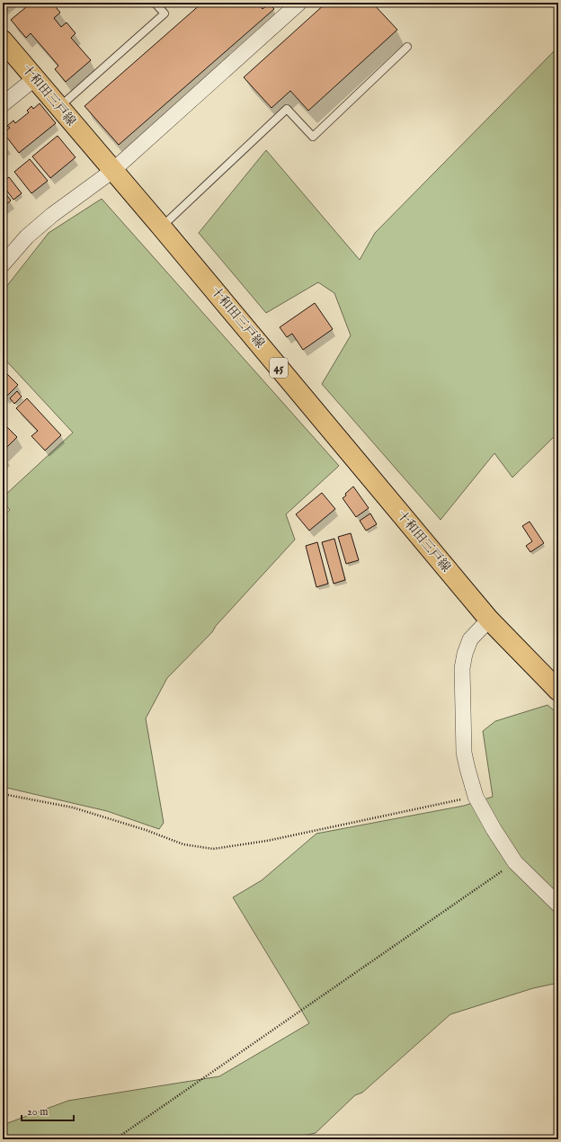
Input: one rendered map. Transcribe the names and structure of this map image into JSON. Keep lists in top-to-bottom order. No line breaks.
{"streets":{"main road":["十和田三戸線","45"]},"scale_bar":"20 m"}
